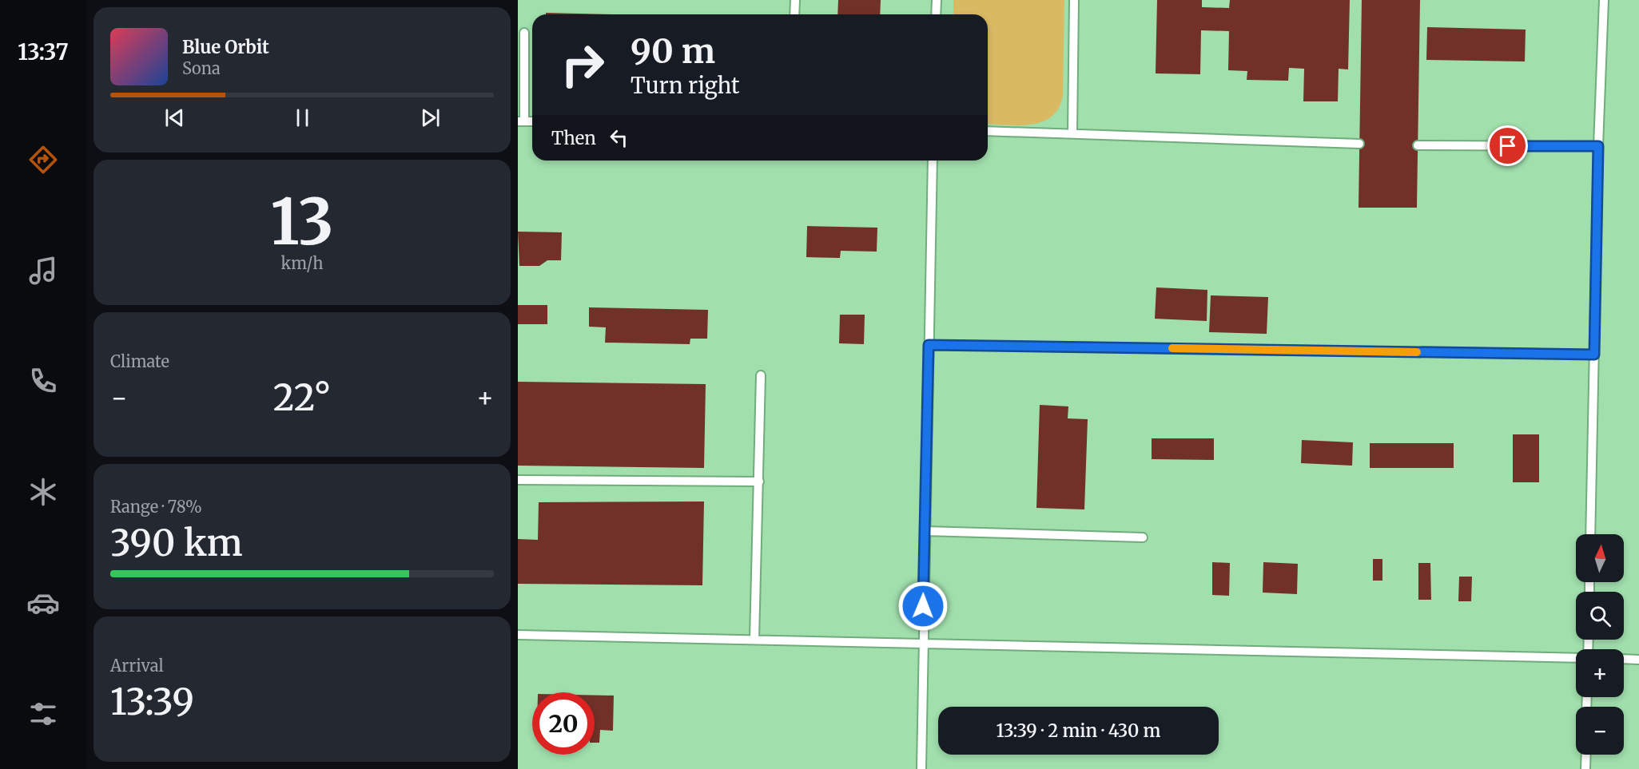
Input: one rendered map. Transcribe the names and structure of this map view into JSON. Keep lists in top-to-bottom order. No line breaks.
{"north":"top","page":{"tabs":"13:37","turn":["90 m","Turn right"],"song":["Blue Orbit","Sona"],"then":"Then","tile":[["13","km/h"],"Climate",["Range · 78%","390 km"],["Arrival","13:39"]],"heat":["−","22°","+"],"map_buttons":["+","−"],"limit":"20","trip":"13:39 · 2 min · 430 m"}}
